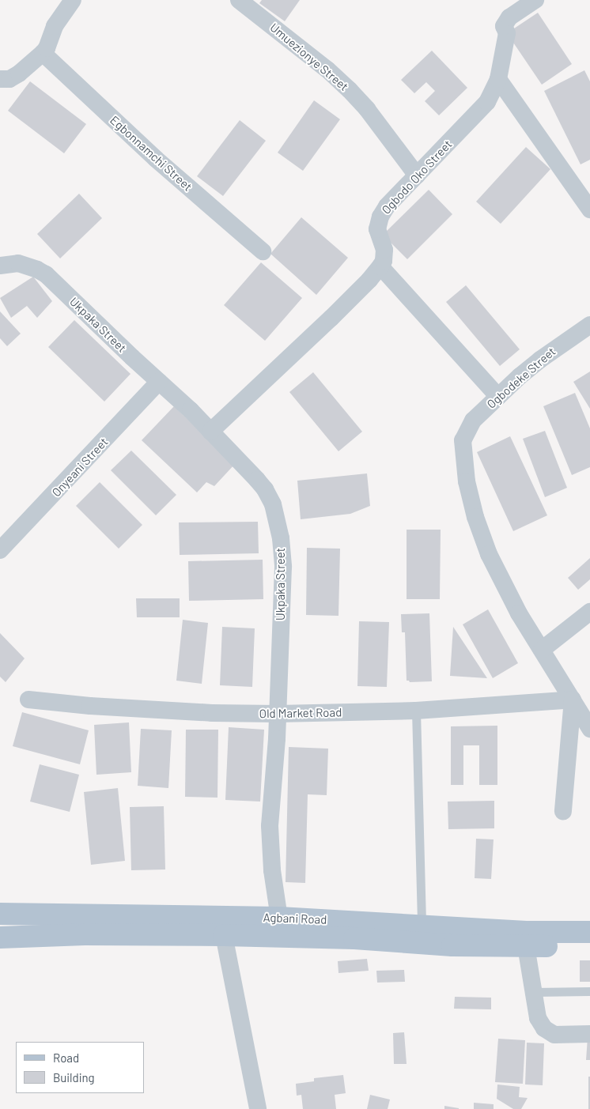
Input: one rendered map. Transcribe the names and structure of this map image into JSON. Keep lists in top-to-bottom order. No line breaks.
{"streets":{"main road":["Agbani Road"],"street":["Umuezionye Street","Egbonnamchi Street","Ogbodo Oko Street","Ukpaka Street","Ogbodeke Street","Onyeani Street","Old Market Road"]},"crossings":[["Umuezionye Street","Ogbodo Oko Street"],["Ukpaka Street","Onyeani Street"],["Ukpaka Street","Old Market Road"],["Ukpaka Street","Agbani Road"]],"legend":["Road","Building"]}
